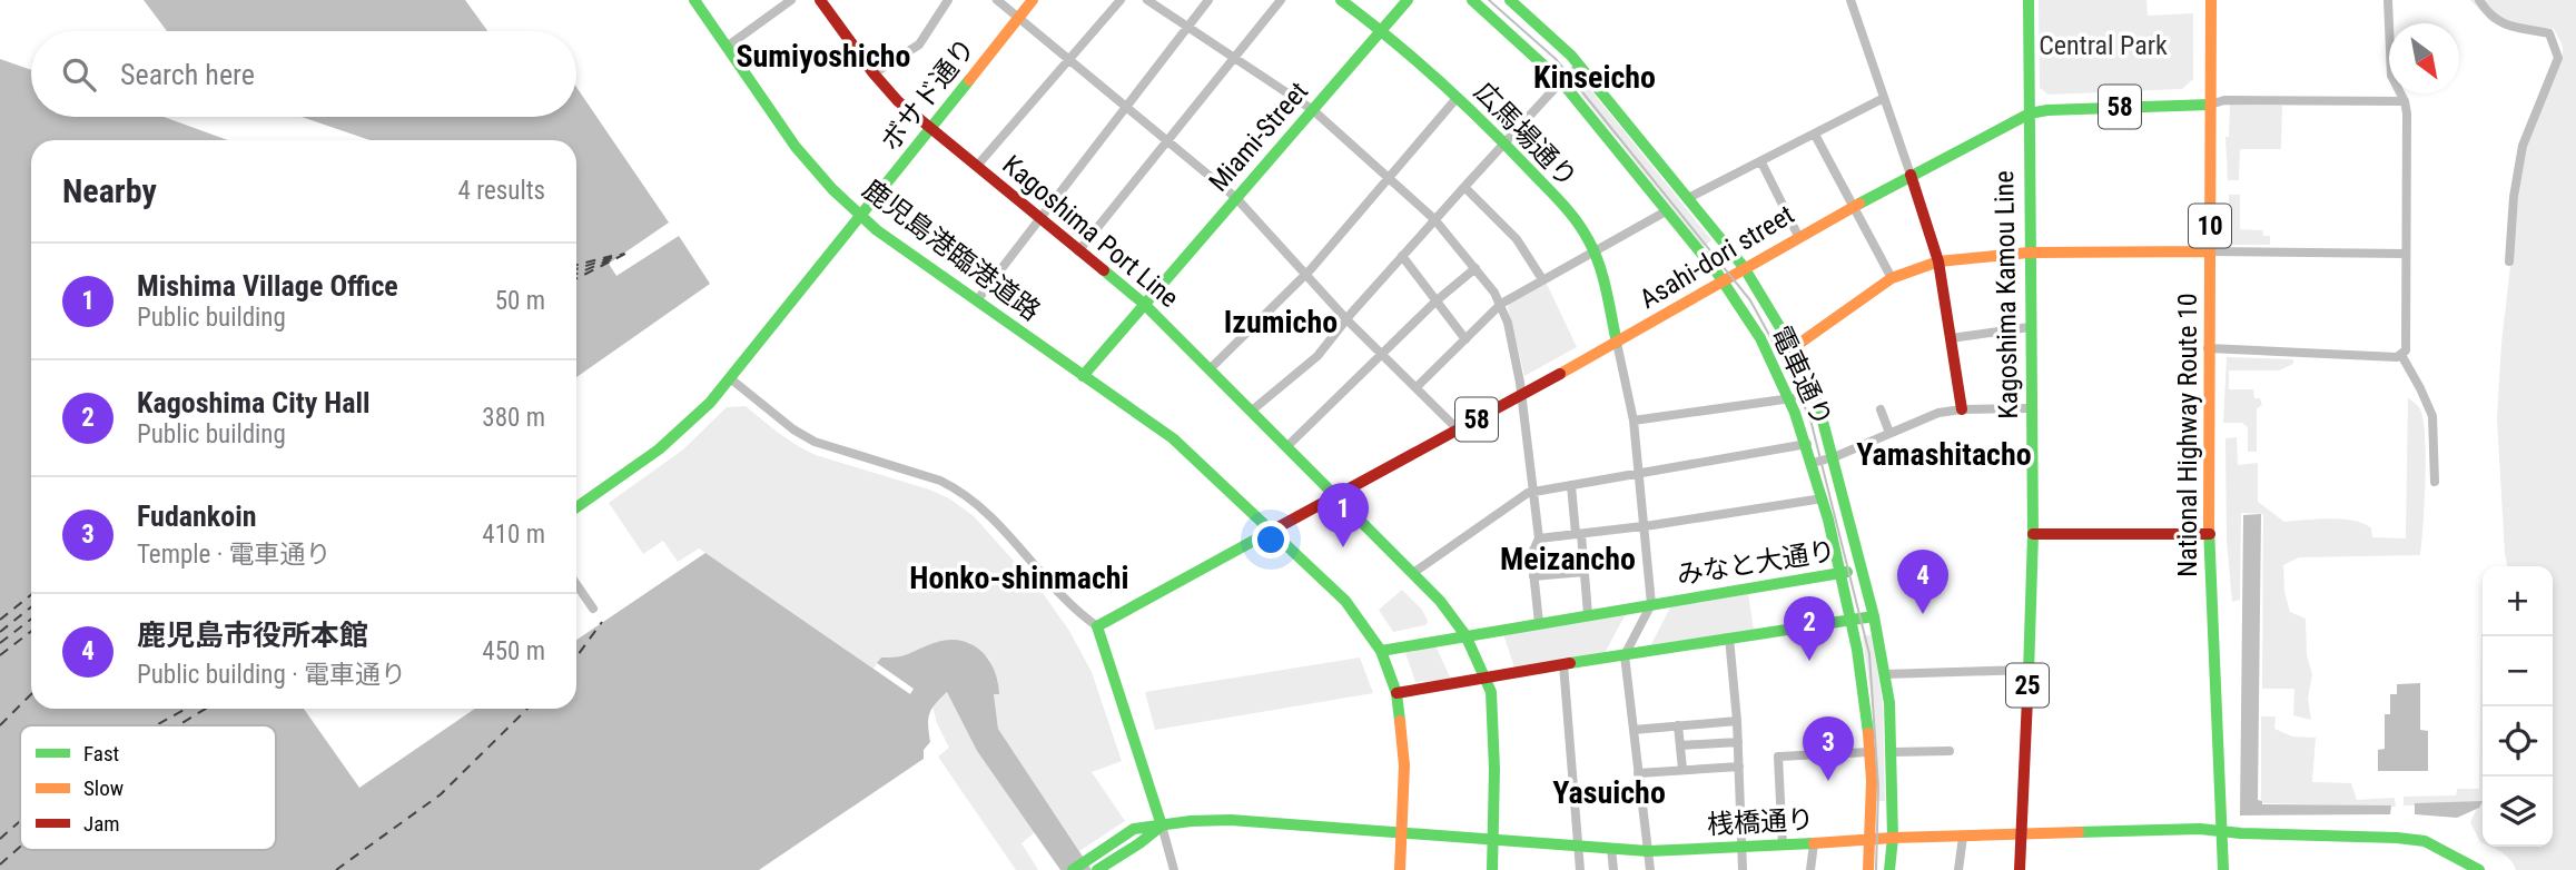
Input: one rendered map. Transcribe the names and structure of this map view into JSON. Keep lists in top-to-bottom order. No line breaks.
{"streets":{"main road":["ボサド通り","58","広馬場通り","Miami-Street","10","Kagoshima Port Line","鹿児島港臨港道路","Asahi-dori street","Kagoshima Kamou Line","電車通り","National Highway Route 10","みなと大通り","25","桟橋通り"]},"crossings":[["ボサド通り","Kagoshima Port Line"],["ボサド通り","鹿児島港臨港道路"],["広馬場通り","Miami-Street"],["広馬場通り","Asahi-dori street"],["Miami-Street","Kagoshima Port Line"],["Miami-Street","鹿児島港臨港道路"],["Kagoshima Port Line","Asahi-dori street"],["Kagoshima Port Line","みなと大通り"],["Kagoshima Port Line","桟橋通り"],["鹿児島港臨港道路","Asahi-dori street"],["鹿児島港臨港道路","みなと大通り"],["Asahi-dori street","Kagoshima Kamou Line"],["Asahi-dori street","電車通り"],["Asahi-dori street","National Highway Route 10"],["Kagoshima Kamou Line","桟橋通り"],["電車通り","みなと大通り"],["電車通り","桟橋通り"],["National Highway Route 10","桟橋通り"]],"districts":["Sumiyoshicho","Kinseicho","Izumicho","Yamashitacho","Meizancho","Honko-shinmachi","Yasuicho"],"parks":["Central Park"],"legend":["Fast","Slow","Jam"],"north":"bottom right","page":{"search":"Search here","heading":["Nearby","4 results"],"list":[{"mark":"1","name":"Mishima Village Office","note":"Public building","value":"50 m"},{"mark":"2","name":"Kagoshima City Hall","note":"Public building","value":"380 m"},{"mark":"3","name":"Fudankoin","note":"Temple · 電車通り","value":"410 m"},{"mark":"4","name":"鹿児島市役所本館","note":"Public building · 電車通り","value":"450 m"}],"pins":["1","4","2","3"],"map_buttons":["+","−"]}}
